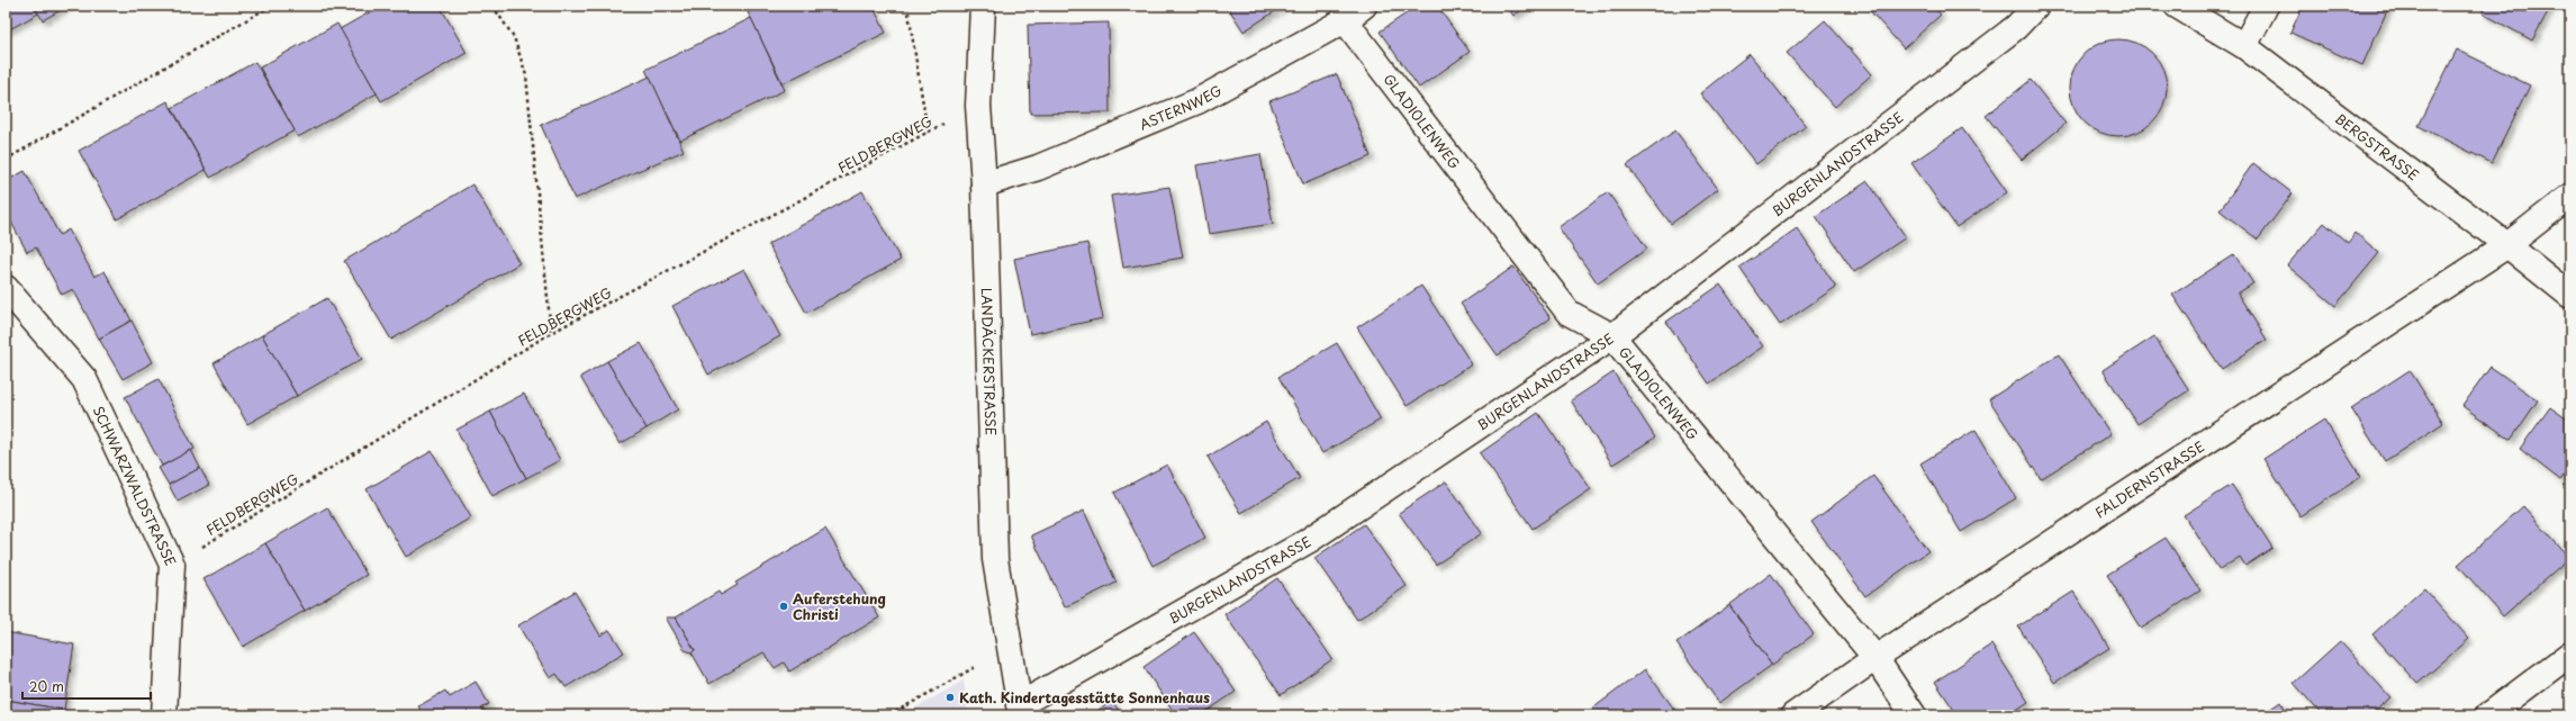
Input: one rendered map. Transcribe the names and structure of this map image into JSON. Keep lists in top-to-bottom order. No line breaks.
{"streets":{"street":["ASTERNWEG","GLADIOLENWEG","BERGSTRASSE","BURGENLANDSTRASSE","LANDÄCKERSTRASSE","FALDERNSTRASSE","SCHWARZWALDSTRASSE"],"path":["FELDBERGWEG"]},"crossings":[["ASTERNWEG","GLADIOLENWEG"],["ASTERNWEG","LANDÄCKERSTRASSE"],["GLADIOLENWEG","BURGENLANDSTRASSE"],["GLADIOLENWEG","FALDERNSTRASSE"],["FELDBERGWEG","LANDÄCKERSTRASSE"],["FELDBERGWEG","SCHWARZWALDSTRASSE"],["BERGSTRASSE","FALDERNSTRASSE"],["BURGENLANDSTRASSE","LANDÄCKERSTRASSE"]],"places":["Auferstehung Christi","Kath. Kindertagesstätte Sonnenhaus"],"scale_bar":"20 m"}
